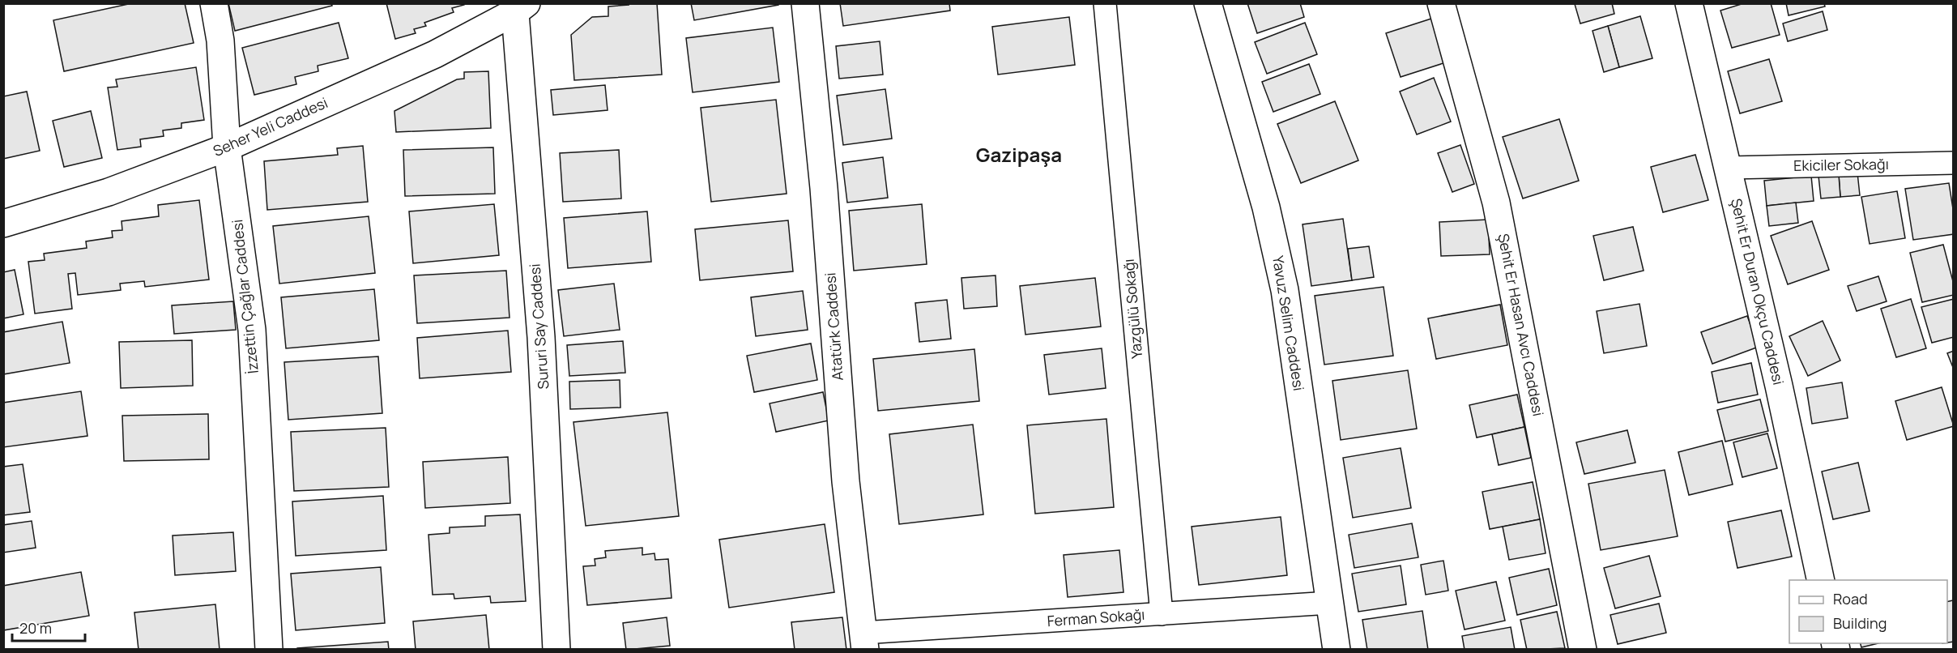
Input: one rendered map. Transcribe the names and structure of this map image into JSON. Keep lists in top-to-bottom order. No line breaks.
{"streets":{"street":["Seher Yeli Caddesi","Ekiciler Sokağı","Şehit Er Duran Okçu Caddesi","İzzettin Çağlar Caddesi","Yazgülü Sokağı","Yavuz Selim Caddesi","Şehit Er Hasan Avcı Caddesi","Sururi Say Caddesi","Atatürk Caddesi","Ferman Sokağı"]},"crossings":[["Seher Yeli Caddesi","İzzettin Çağlar Caddesi"],["Seher Yeli Caddesi","Sururi Say Caddesi"],["Ekiciler Sokağı","Şehit Er Duran Okçu Caddesi"],["Yazgülü Sokağı","Ferman Sokağı"],["Yavuz Selim Caddesi","Ferman Sokağı"],["Atatürk Caddesi","Ferman Sokağı"]],"districts":["Gazipaşa"],"legend":["Road","Building"],"scale_bar":"20 m"}
